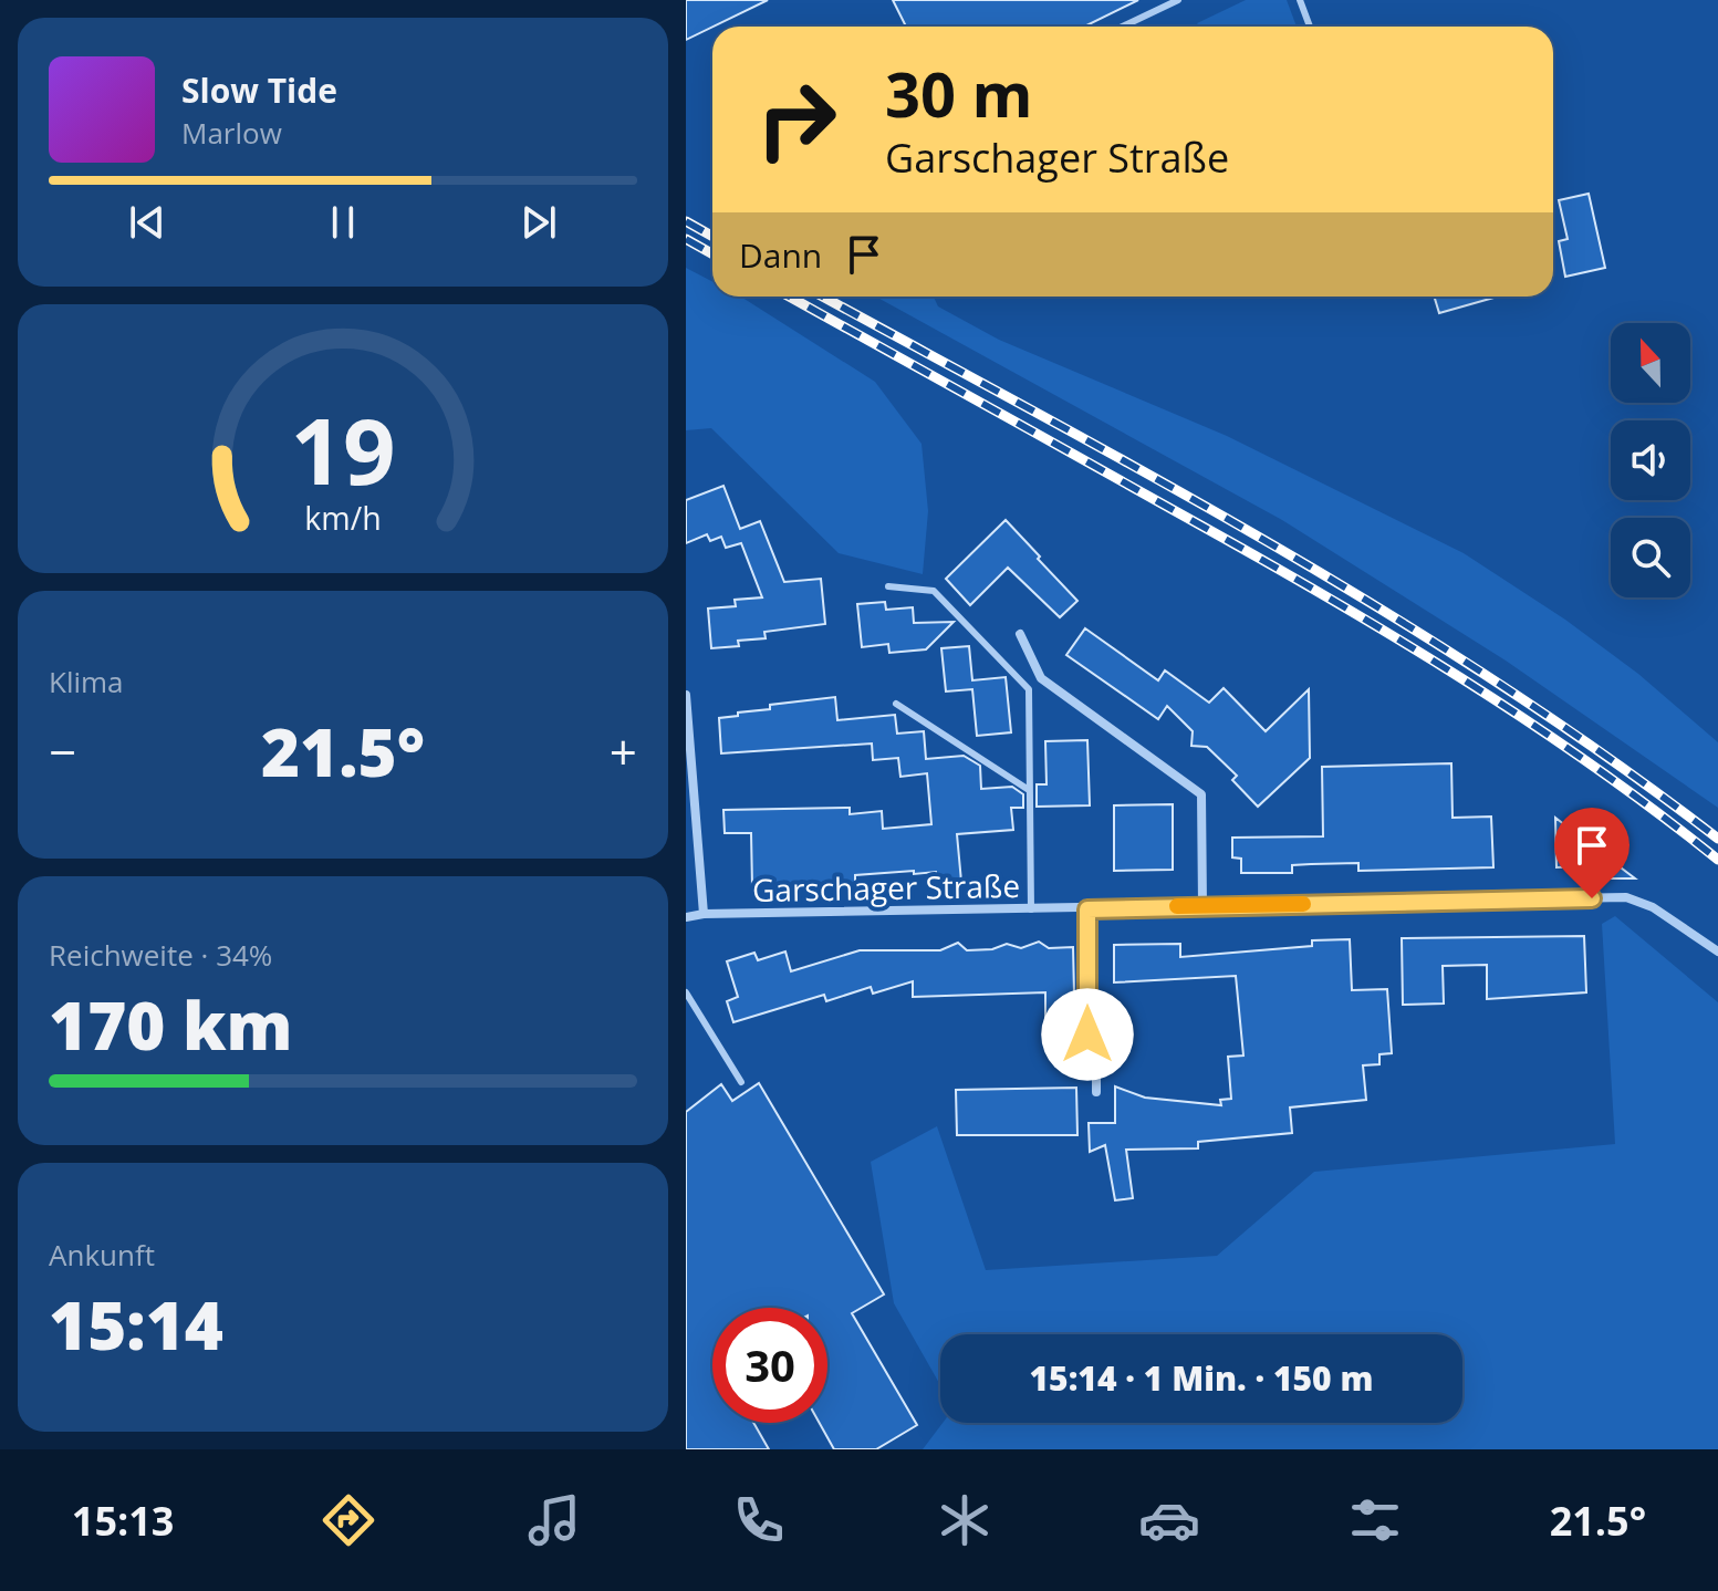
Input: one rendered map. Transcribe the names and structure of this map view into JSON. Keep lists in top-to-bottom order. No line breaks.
{"streets":{"street":["Garschager Straße"]},"north":"top","page":{"turn":["30 m","Garschager Straße"],"song":["Slow Tide","Marlow"],"then":"Dann","tile":["Klima",["Reichweite · 34%","170 km"],["Ankunft","15:14"]],"heat":["−","21.5°","+"],"limit":"30","trip":"15:14 · 1 Min. · 150 m","tabs":["15:13","21.5°"],"gauge":["19","km/h"]}}
